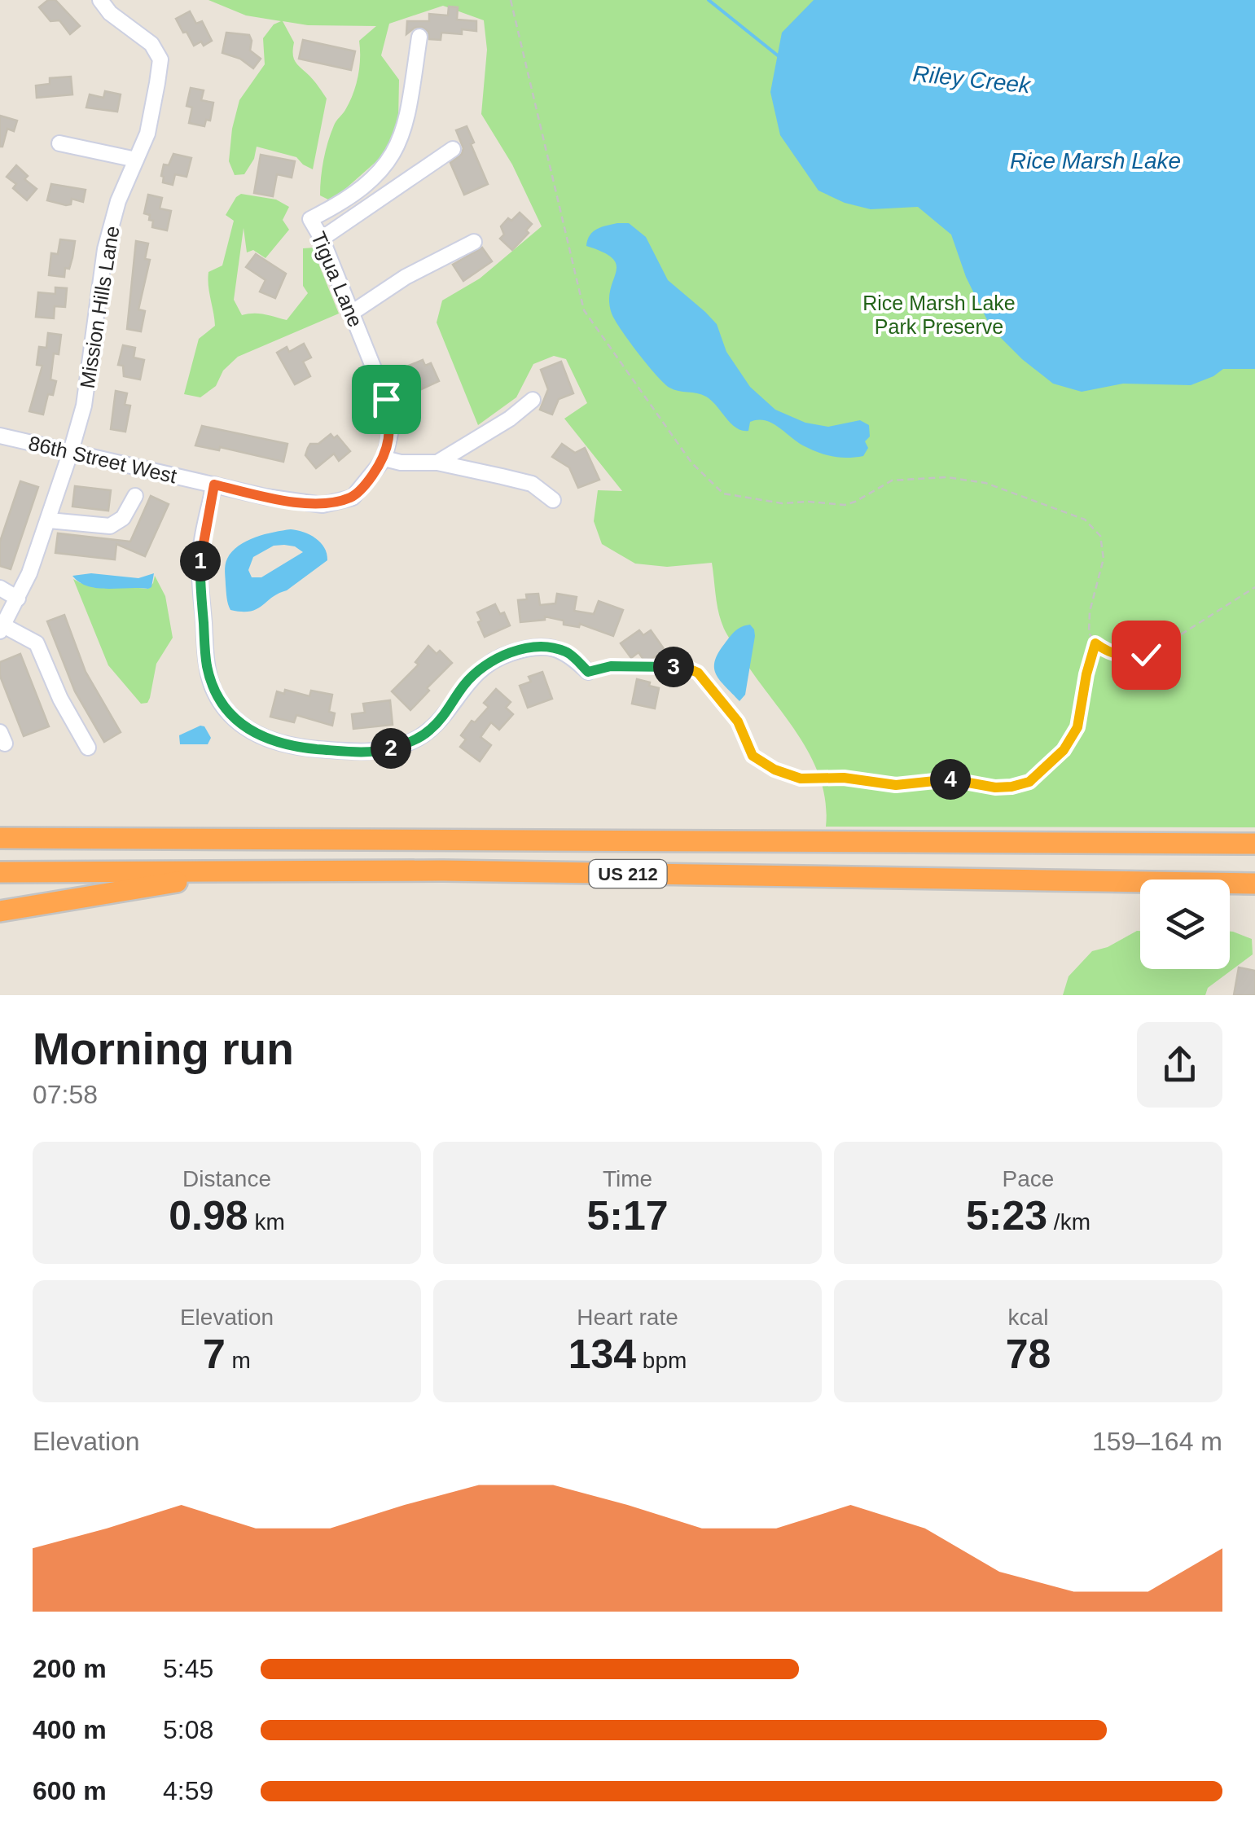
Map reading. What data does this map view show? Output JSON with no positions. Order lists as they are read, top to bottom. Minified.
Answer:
{"streets":{"highway":["US 212"],"street":["Tigua Lane","Mission Hills Lane","86th Street West"]},"crossings":[["Tigua Lane","86th Street West"],["Mission Hills Lane","86th Street West"]],"water":["Riley Creek","Rice Marsh Lake"],"parks":["Rice Marsh Lake Park Preserve"],"page":{"pins":["1","3","2","4"],"heading":["Morning run","07:58"],"stats":[["Distance","0.98 km"],["Time","5:17"],["Pace","5:23 /km"],["Elevation","7 m"],["Heart rate","134 bpm"],["kcal","78"]],"chart":["Elevation","159–164 m"],"list":[{"name":"200 m","note":"5:45"},{"name":"400 m","note":"5:08"},{"name":"600 m","note":"4:59"}]}}
